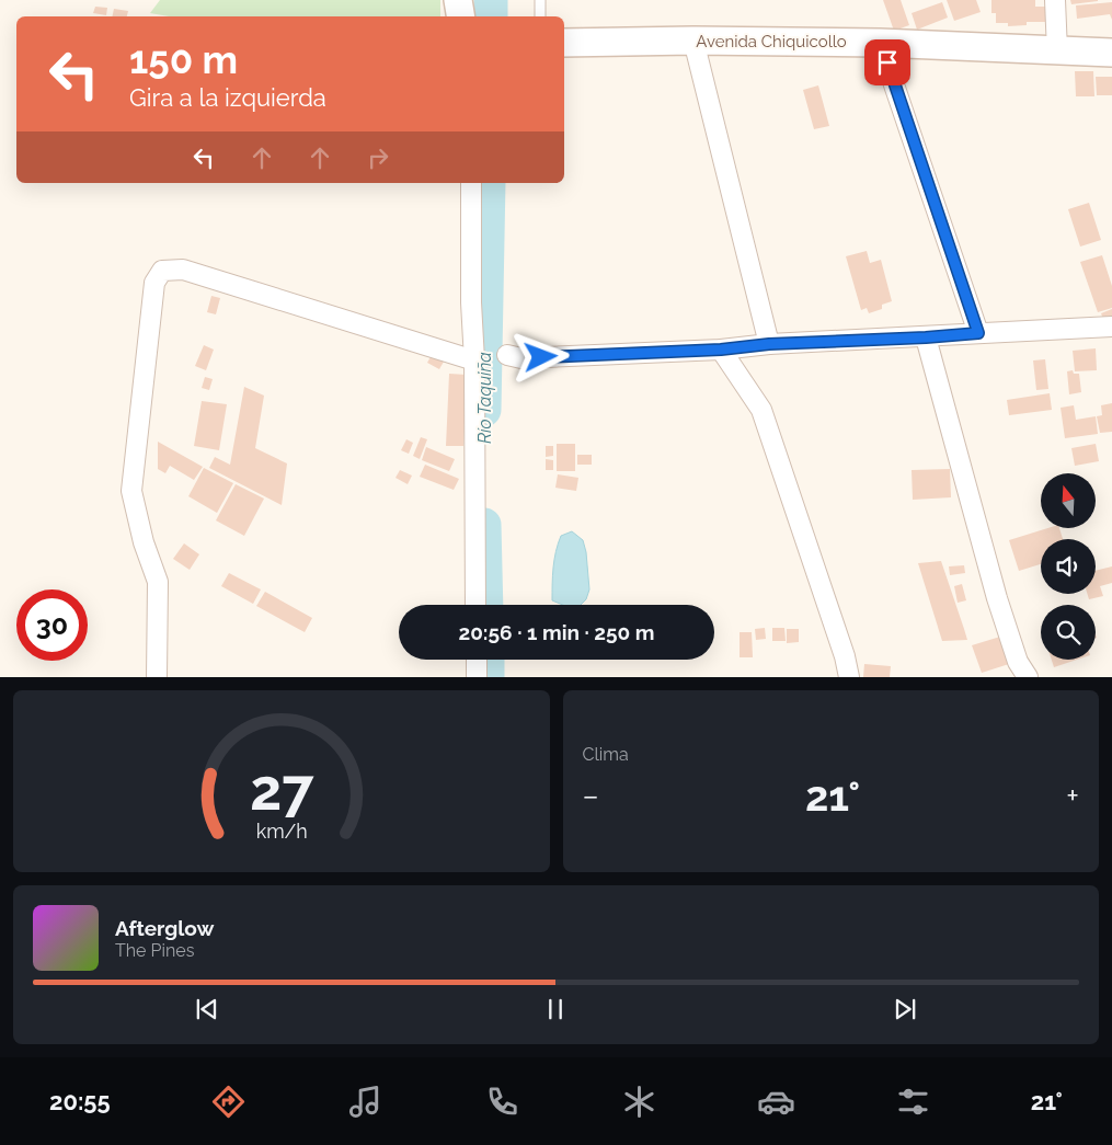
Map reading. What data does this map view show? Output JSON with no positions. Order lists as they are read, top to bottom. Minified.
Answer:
{"streets":{"main road":["Avenida Chiquicollo"]},"water":["Río Taquiña"],"north":"top","page":{"turn":["150 m","Gira a la izquierda"],"limit":"30","trip":"20:56 · 1 min · 250 m","tile":"Clima","heat":["−","21°","+"],"song":["Afterglow","The Pines"],"tabs":["20:55","21°"],"gauge":["27","km/h"]}}
